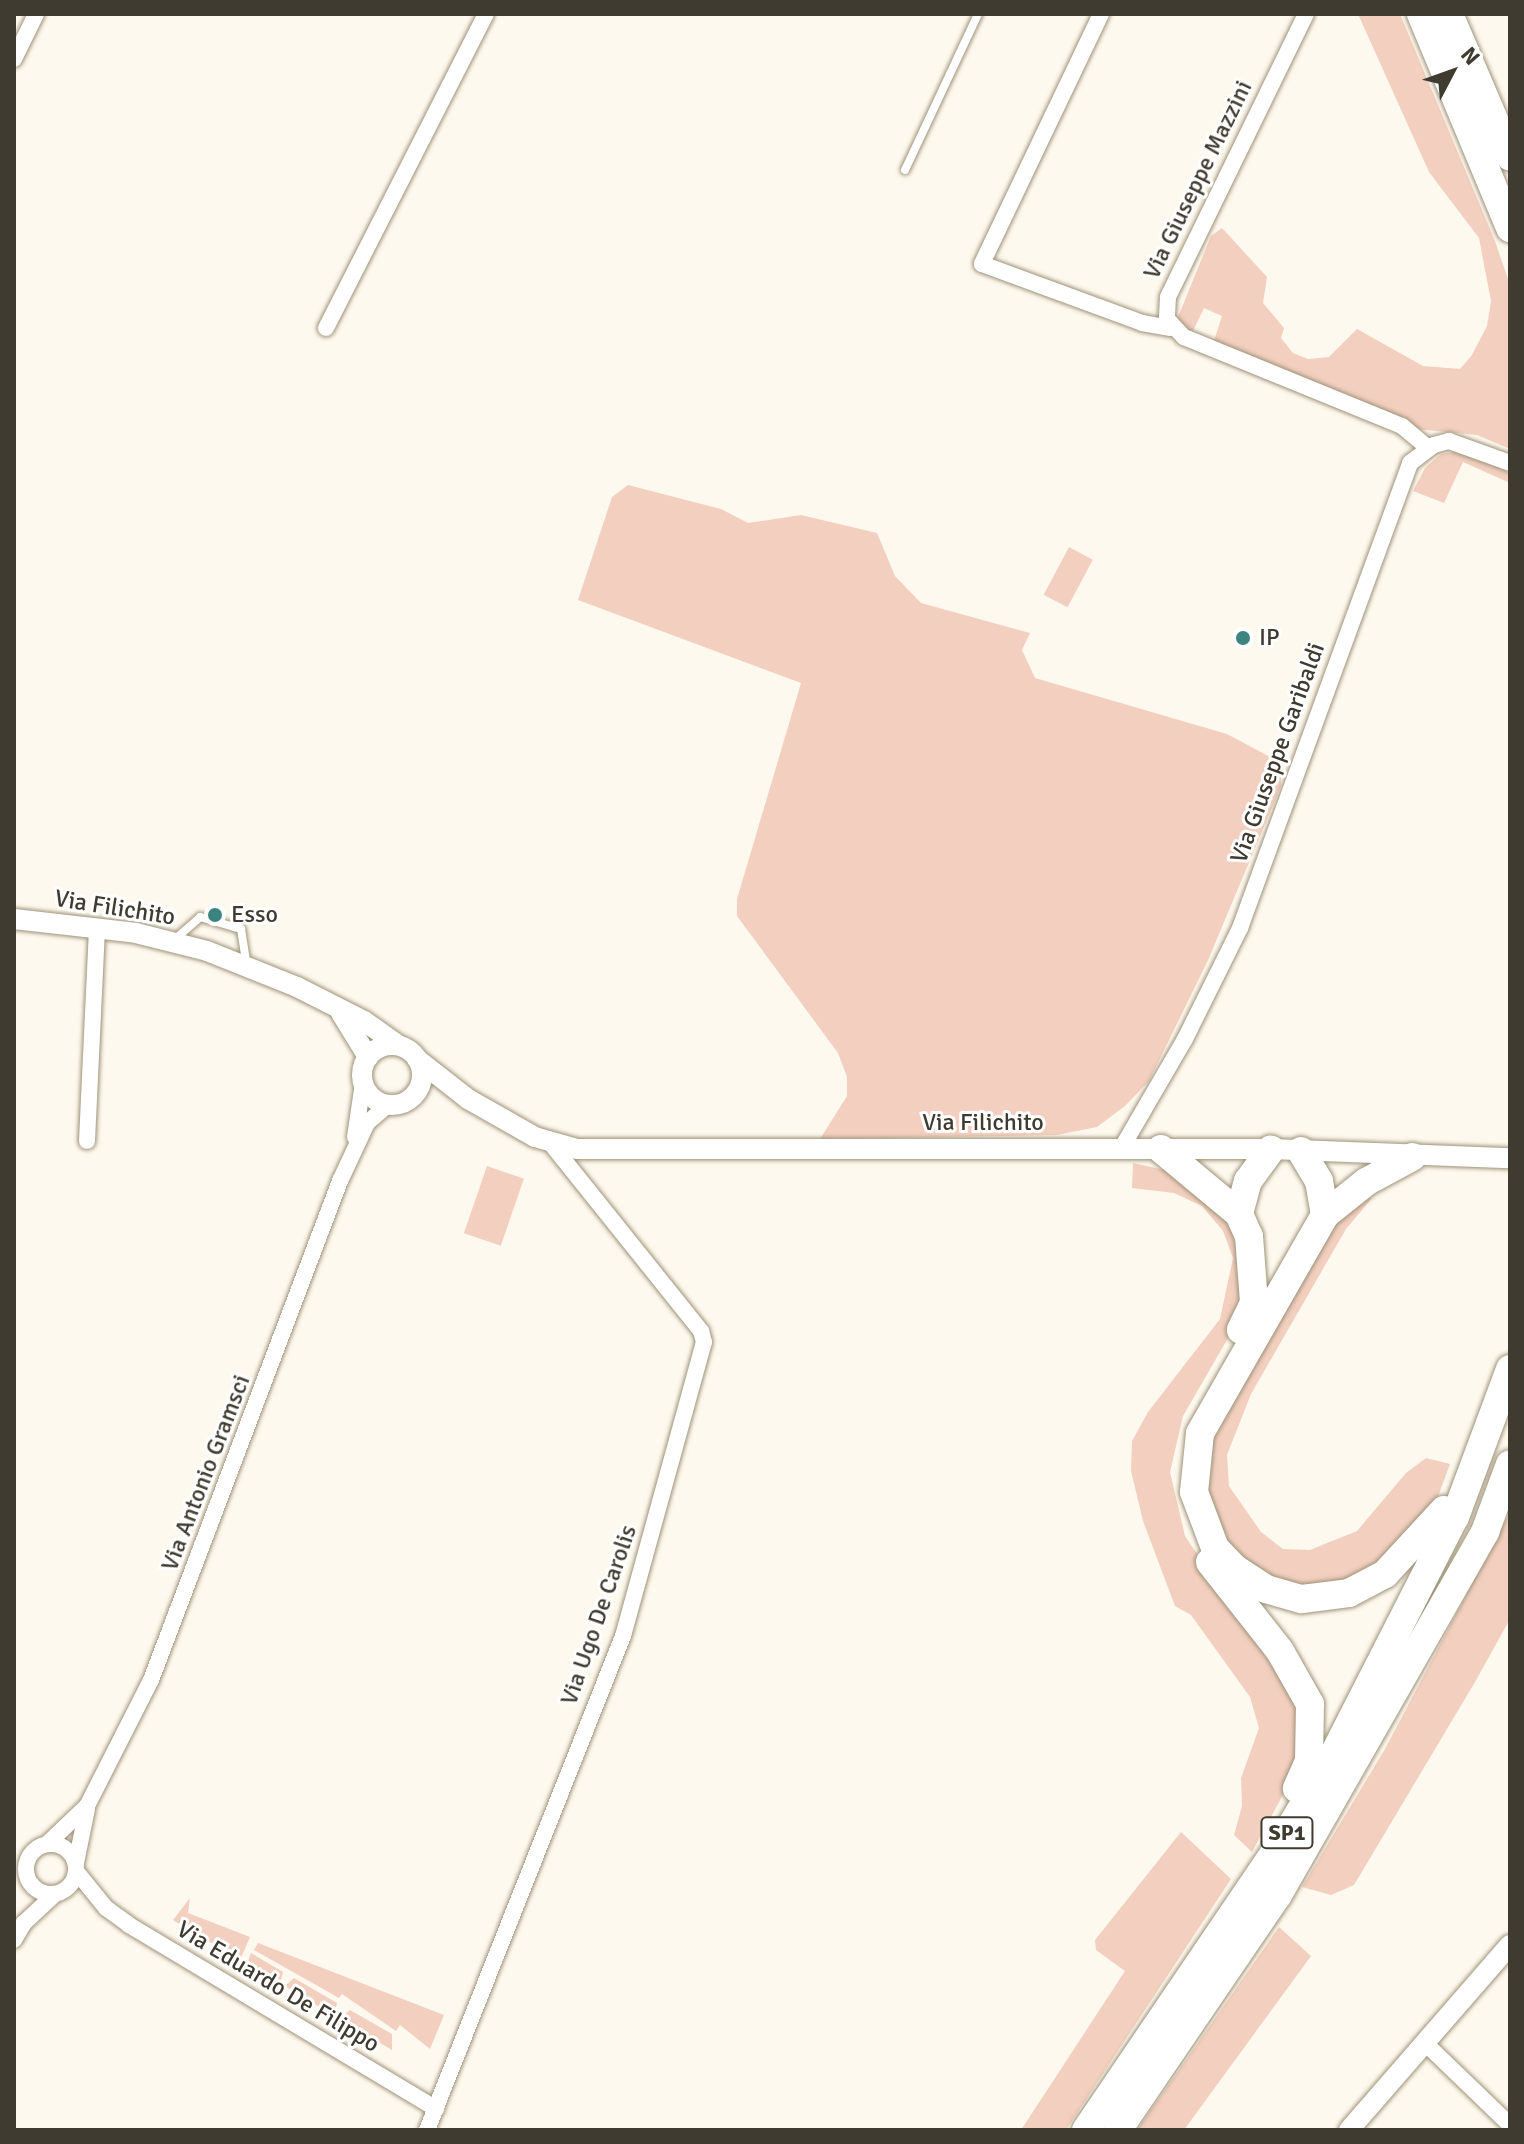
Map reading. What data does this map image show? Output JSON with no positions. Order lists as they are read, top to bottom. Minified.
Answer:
{"streets":{"highway":["SP1"],"street":["Via Giuseppe Mazzini","Via Giuseppe Garibaldi","Via Filichito","Via Antonio Gramsci","Via Ugo De Carolis","Via Eduardo De Filippo"]},"crossings":[["Via Giuseppe Garibaldi","Via Filichito"],["Via Filichito","Via Antonio Gramsci"],["Via Filichito","Via Ugo De Carolis"],["Via Antonio Gramsci","Via Eduardo De Filippo"],["Via Ugo De Carolis","Via Eduardo De Filippo"]],"places":["IP","Esso"],"north":"top right"}
